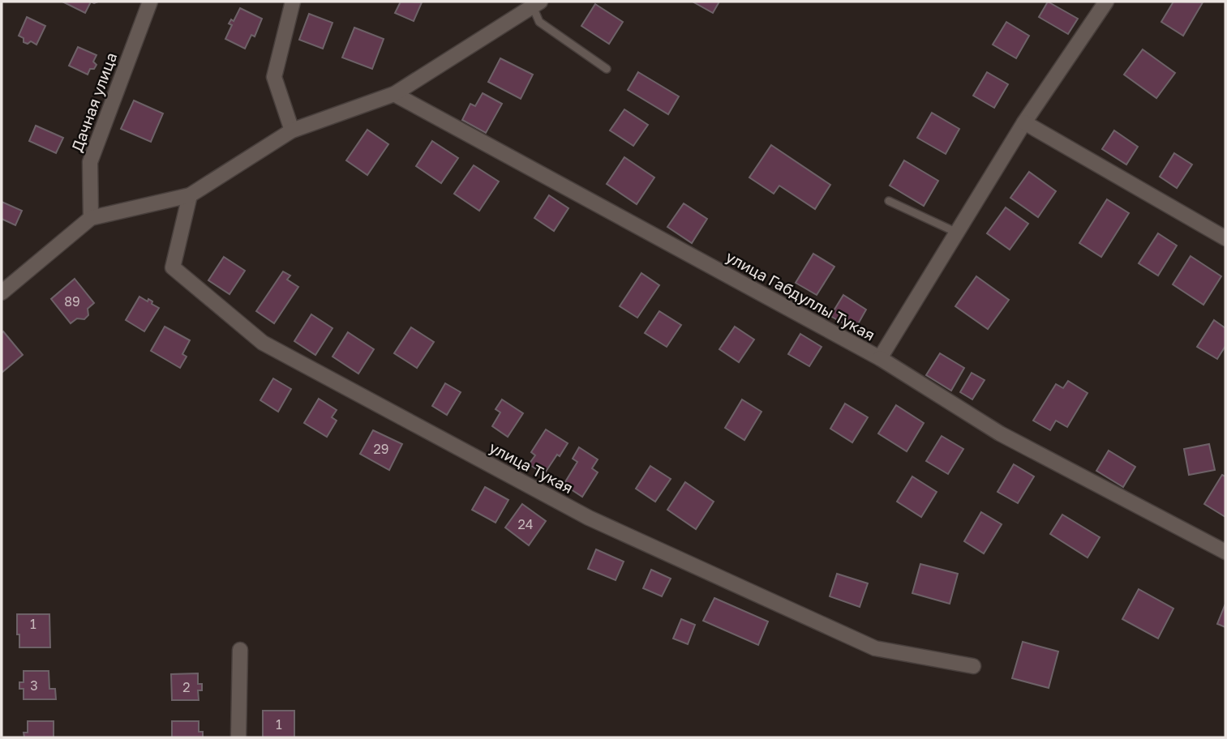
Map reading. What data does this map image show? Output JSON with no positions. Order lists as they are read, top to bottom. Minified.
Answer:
{"streets":{"street":["Дачная улица","улица Габдуллы Тукая","улица Тукая"]},"house_numbers":["89","29","24","1","3","2","1"]}
